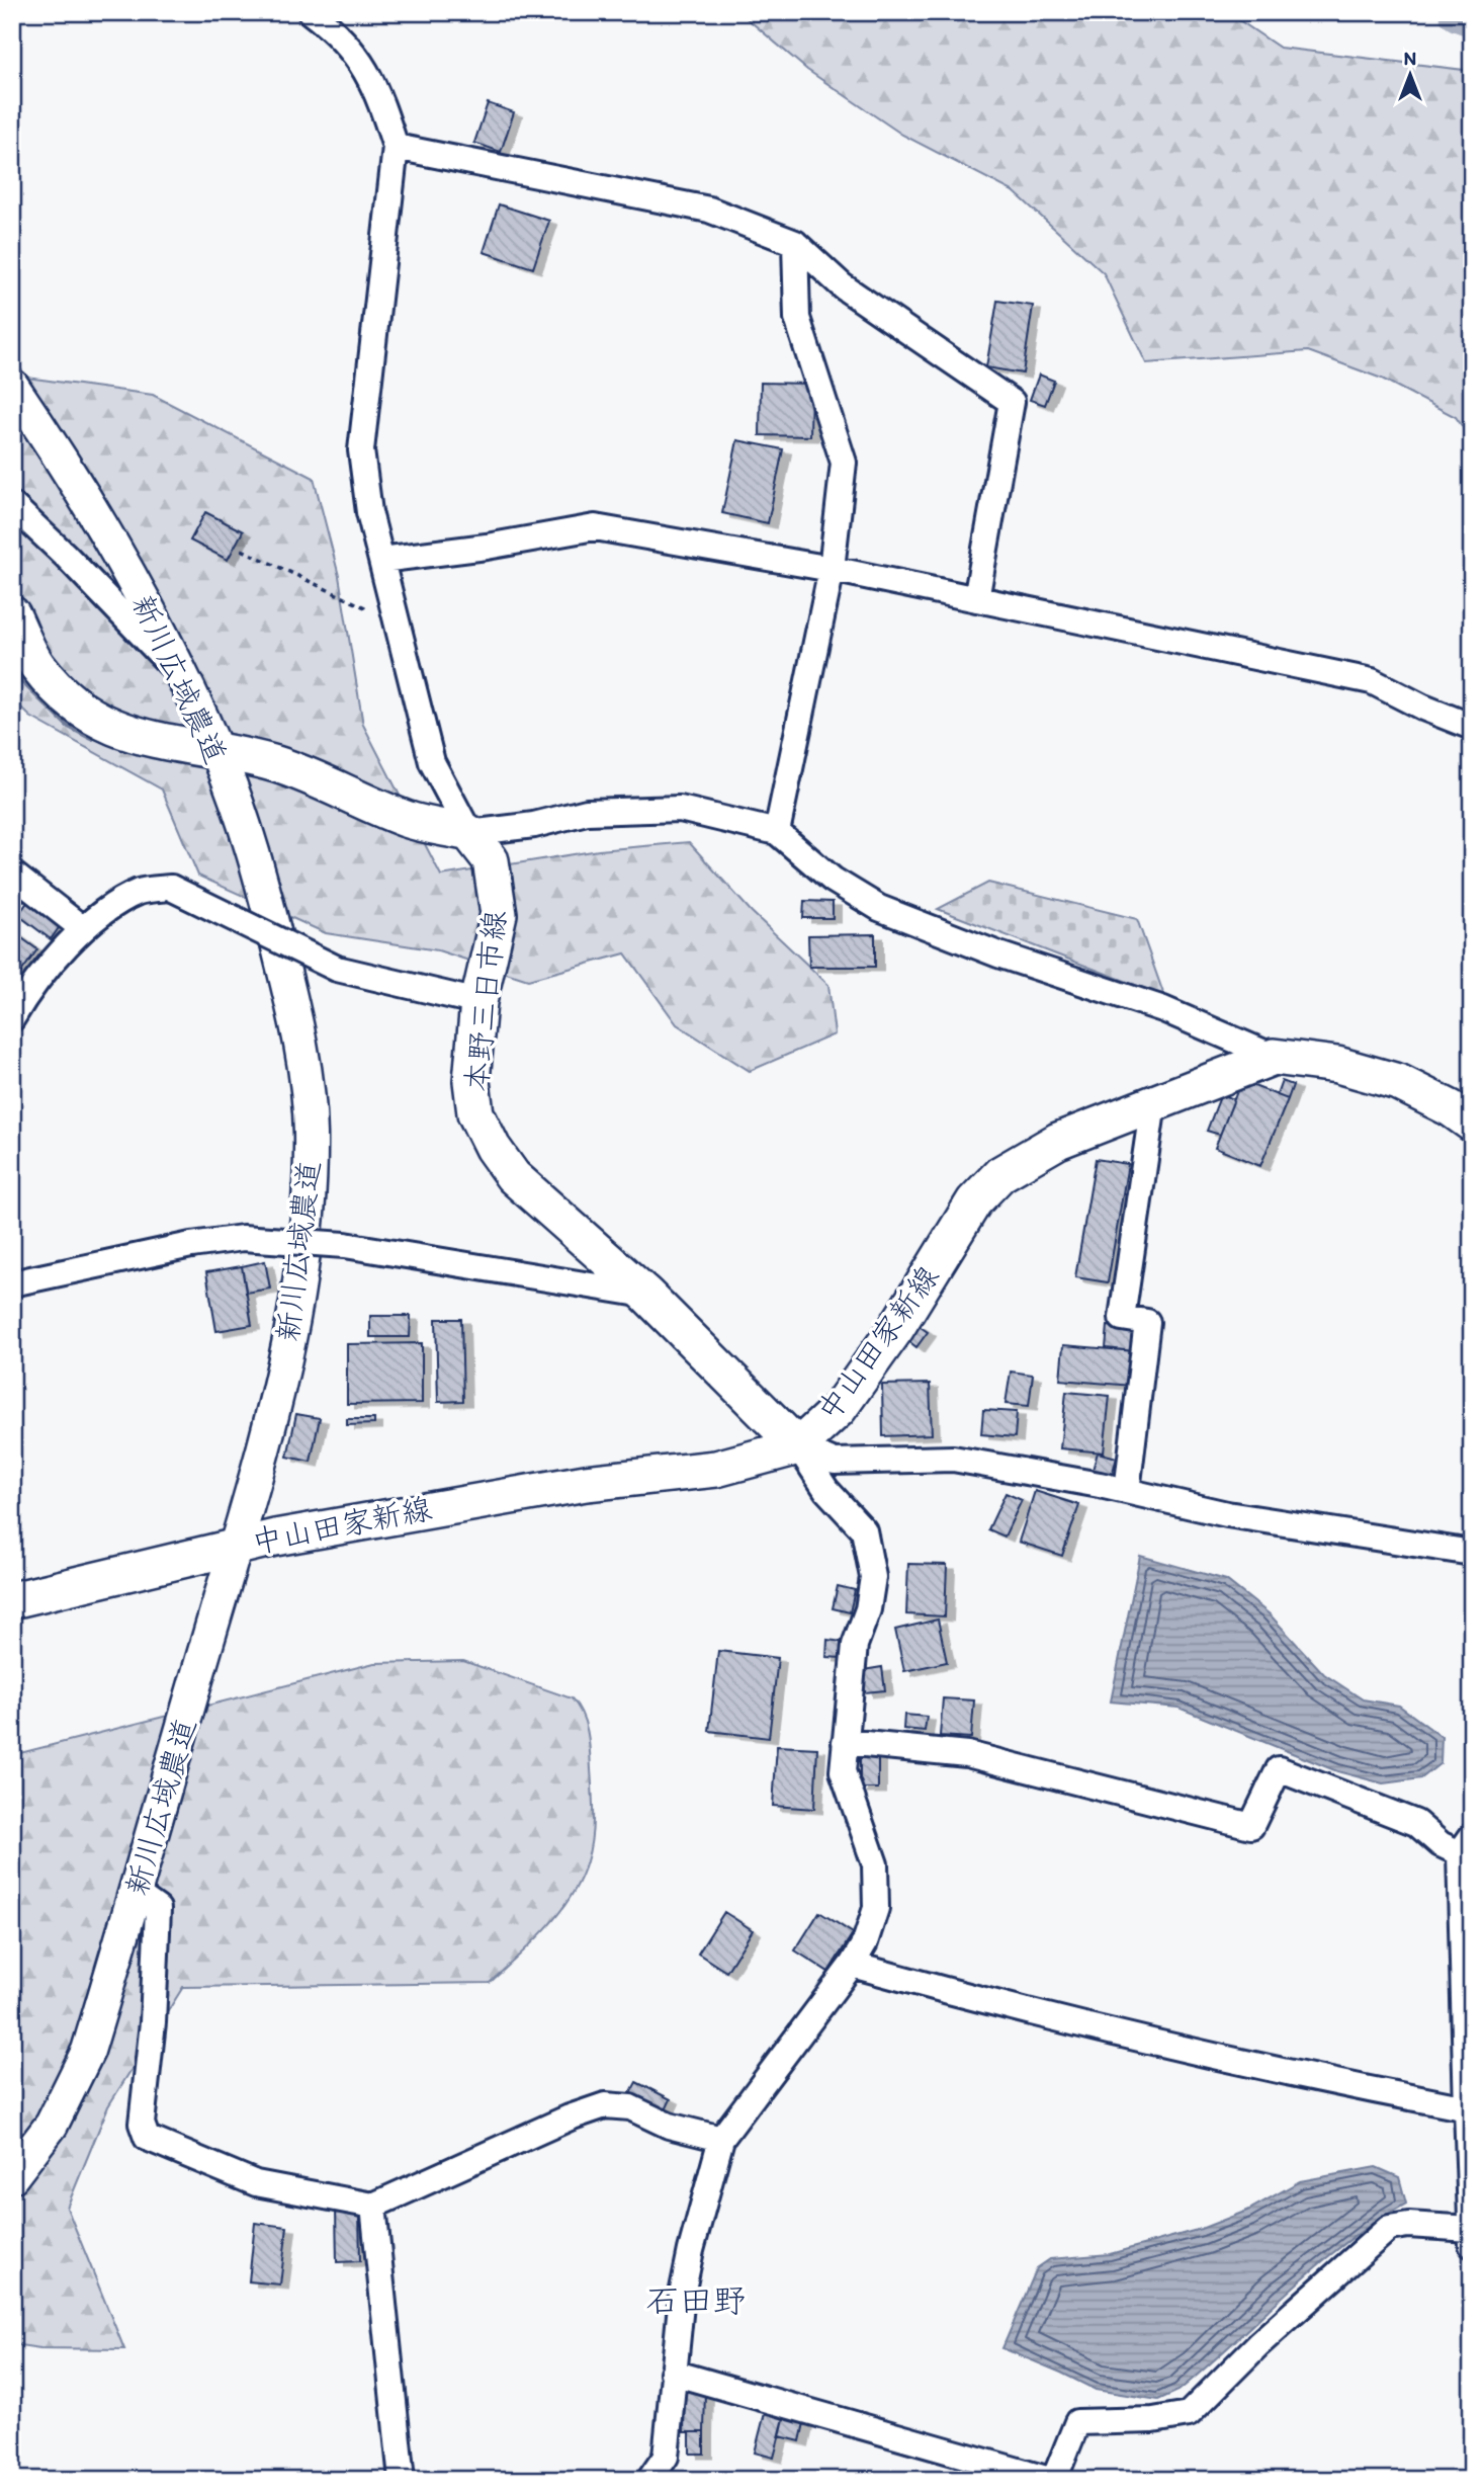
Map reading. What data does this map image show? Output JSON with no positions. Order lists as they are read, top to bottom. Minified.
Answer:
{"streets":{"main road":["本野三日市線","中山田家新線"],"street":["新川広域農道"]},"crossings":[["新川広域農道","中山田家新線"],["本野三日市線","中山田家新線"]],"districts":["石田野"],"north":"top"}
